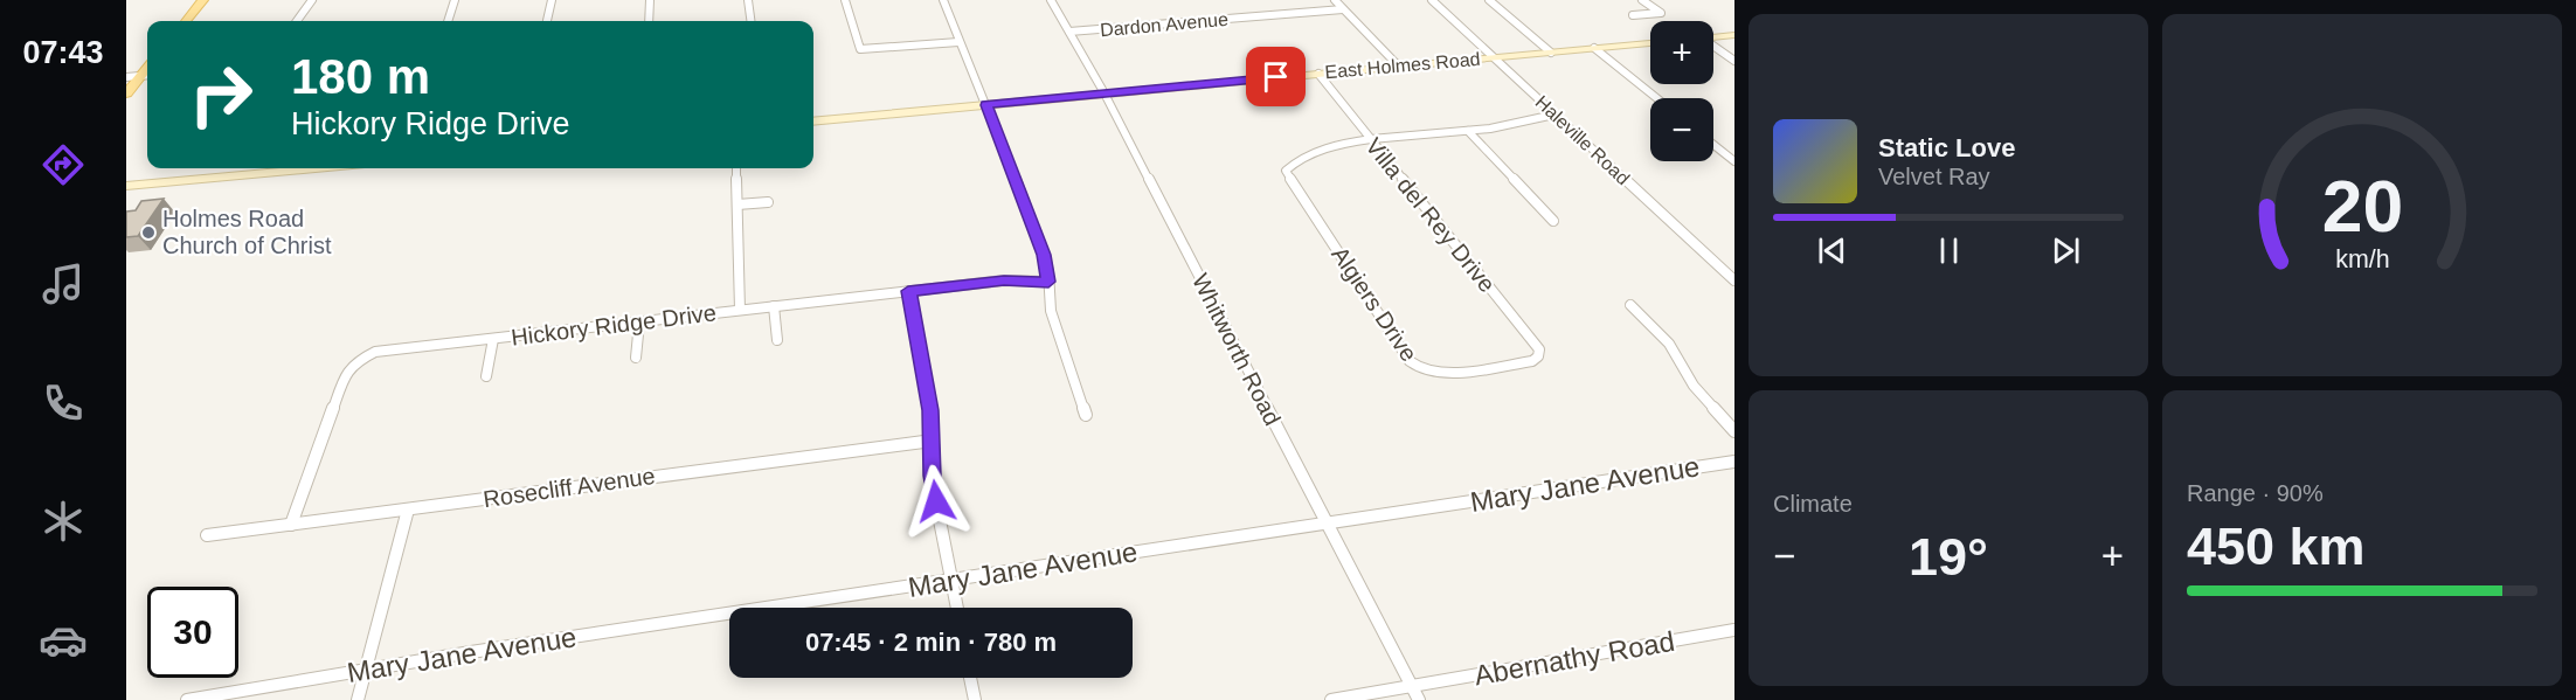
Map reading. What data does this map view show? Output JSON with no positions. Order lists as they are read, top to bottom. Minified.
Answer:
{"streets":{"main road":["East Holmes Road"],"street":["Dardon Avenue","Haleville Road","Villa del Rey Drive","Algiers Drive","Hickory Ridge Drive","Whitworth Road","Mary Jane Avenue","Rosecliff Avenue","Abernathy Road"]},"crossings":[["Dardon Avenue","Whitworth Road"],["East Holmes Road","Haleville Road"],["East Holmes Road","Villa del Rey Drive"],["East Holmes Road","Whitworth Road"],["Villa del Rey Drive","Algiers Drive"],["Hickory Ridge Drive","Rosecliff Avenue"],["Whitworth Road","Mary Jane Avenue"],["Whitworth Road","Abernathy Road"]],"places":["Holmes Road Church of Christ"],"page":{"tabs":"07:43","map_buttons":["+","−"],"turn":["180 m","Hickory Ridge Drive"],"song":["Static Love","Velvet Ray"],"tile":["Climate",["Range · 90%","450 km"]],"heat":["−","19°","+"],"limit":"30","trip":"07:45 · 2 min · 780 m","gauge":["20","km/h"]}}
